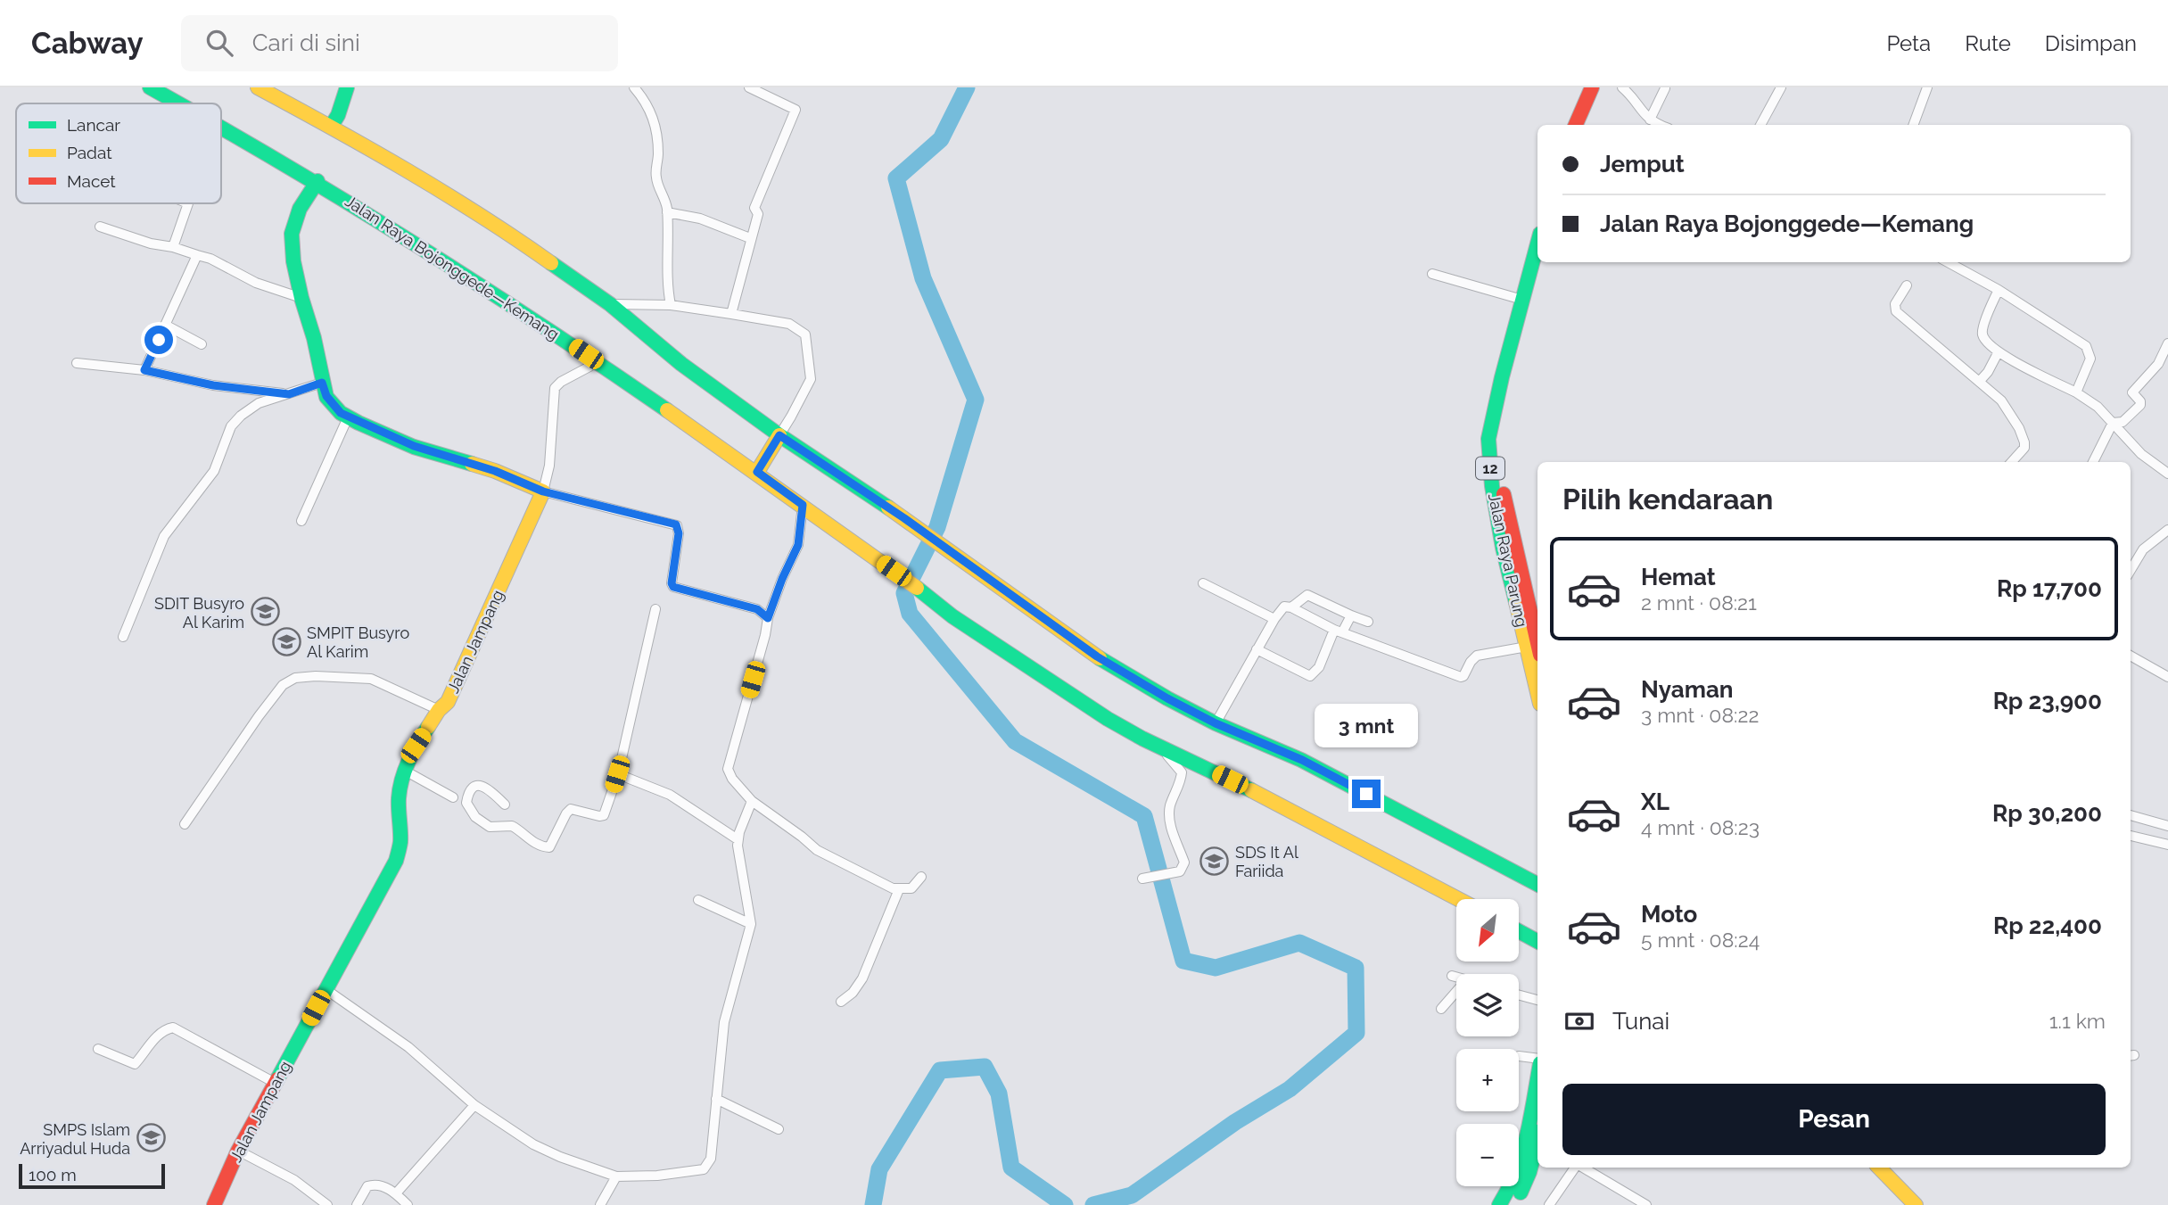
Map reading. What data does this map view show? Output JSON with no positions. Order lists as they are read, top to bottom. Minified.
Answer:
{"streets":{"main road":["Jalan Raya Bojonggede—Kemang","12","Jalan Raya Parung","Jalan Jampang"]},"places":{"school or university":["SDIT Busyro Al Karim","SMPIT Busyro Al Karim","SDS It Al Fariida","SMPS Islam Arriyadul Huda"]},"legend":["Lancar","Padat","Macet"],"scale_bar":"100 m","north":"bottom left","page":{"header":"Cabway","search":"Cari di sini","nav":["Peta","Rute","Disimpan"],"banner":["Jemput","Jalan Raya Bojonggede—Kemang"],"heading":"Pilih kendaraan","list":[{"name":"Hemat","note":"2 mnt · 08:21","value":"Rp 17,700"},{"name":"Nyaman","note":"3 mnt · 08:22","value":"Rp 23,900"},{"name":"XL","note":"4 mnt · 08:23","value":"Rp 30,200"},{"name":"Moto","note":"5 mnt · 08:24","value":"Rp 22,400"}],"bubble":"3 mnt","map_buttons":["+","−"],"pay":["Tunai","1.1 km"],"buttons":"Pesan","scale":"100 m"}}
